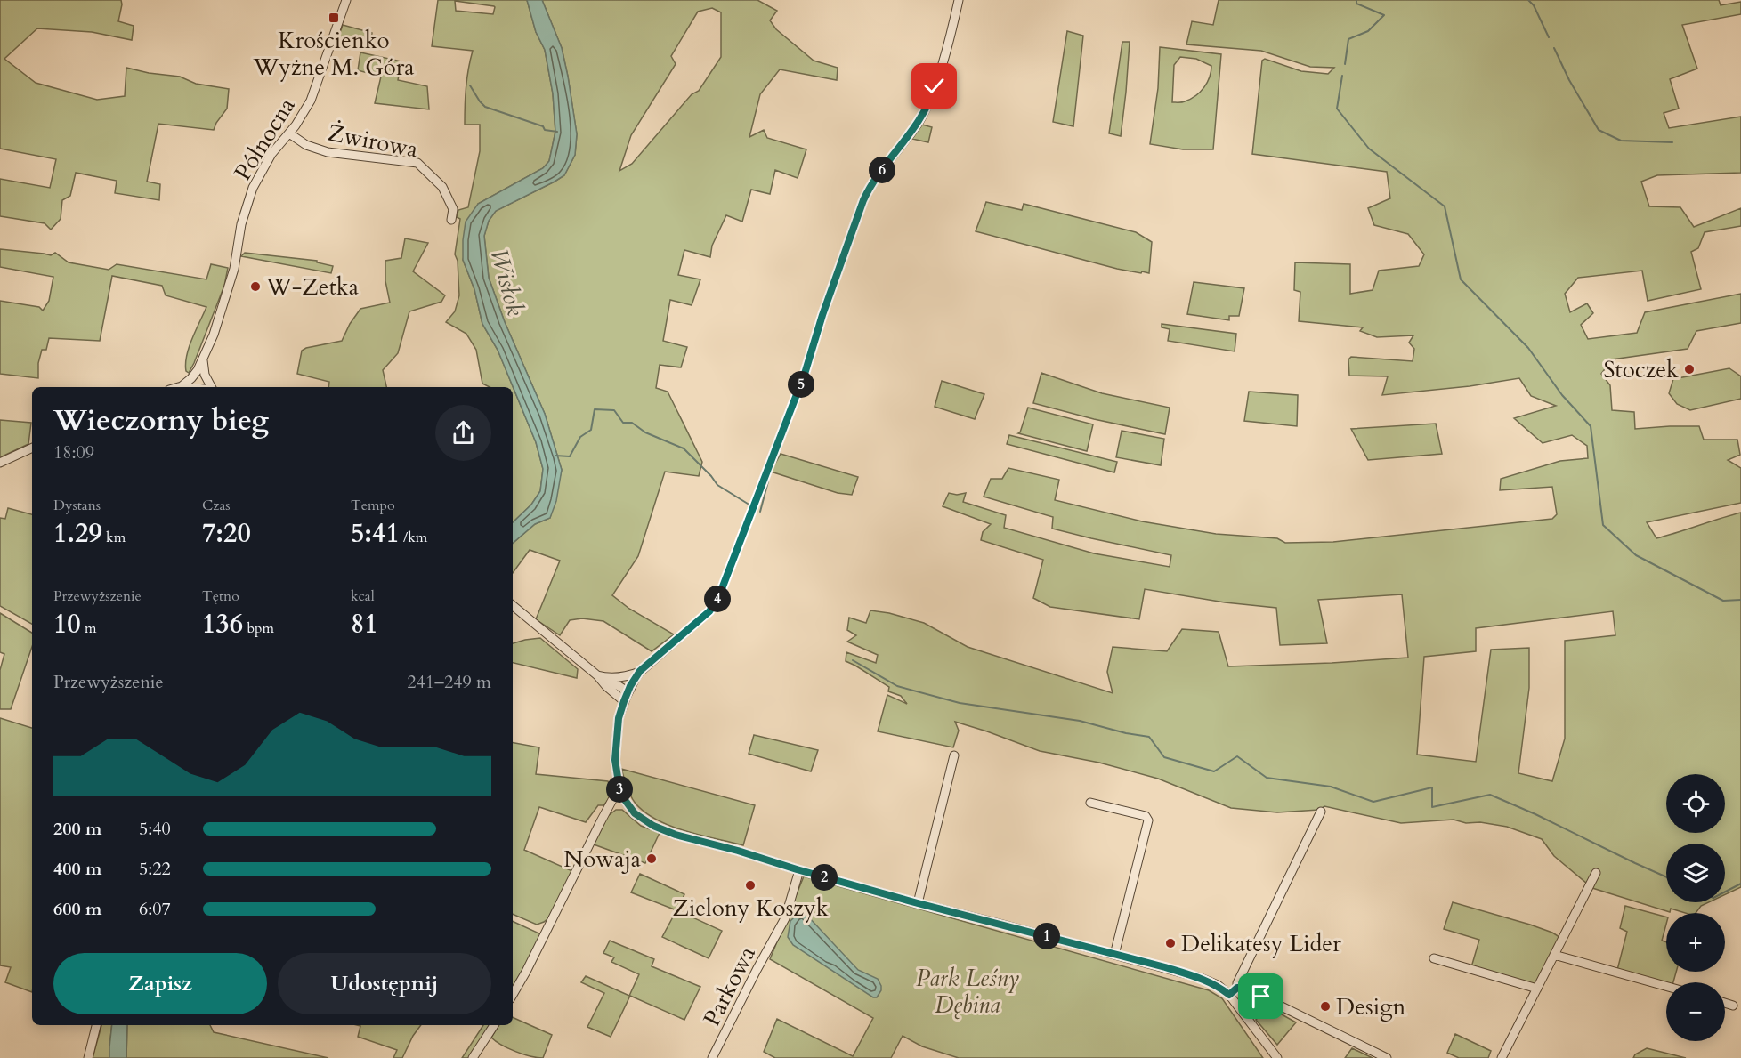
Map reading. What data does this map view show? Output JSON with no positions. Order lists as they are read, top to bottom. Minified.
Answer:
{"streets":{"street":["Północna","Żwirowa","Parkowa"]},"crossings":[["Północna","Żwirowa"]],"water":["Wisłok"],"parks":["Park Leśny Dębina"],"places":{"transit":["Krościenko Wyżne M. Góra"],"other":["W-Zetka","Stoczek","Nowaja","Zielony Koszyk","Delikatesy Lider","Design"]},"page":{"pins":["6","5","4","3","2","1"],"heading":["Wieczorny bieg","18:09"],"stats":[["Dystans","1.29 km"],["Czas","7:20"],["Tempo","5:41 /km"],["Przewyższenie","10 m"],["Tętno","136 bpm"],["kcal","81"]],"chart":["Przewyższenie","241–249 m"],"map_buttons":["+","−"],"list":[{"name":"200 m","note":"5:40"},{"name":"400 m","note":"5:22"},{"name":"600 m","note":"6:07"}],"buttons":["Zapisz","Udostępnij"]}}
